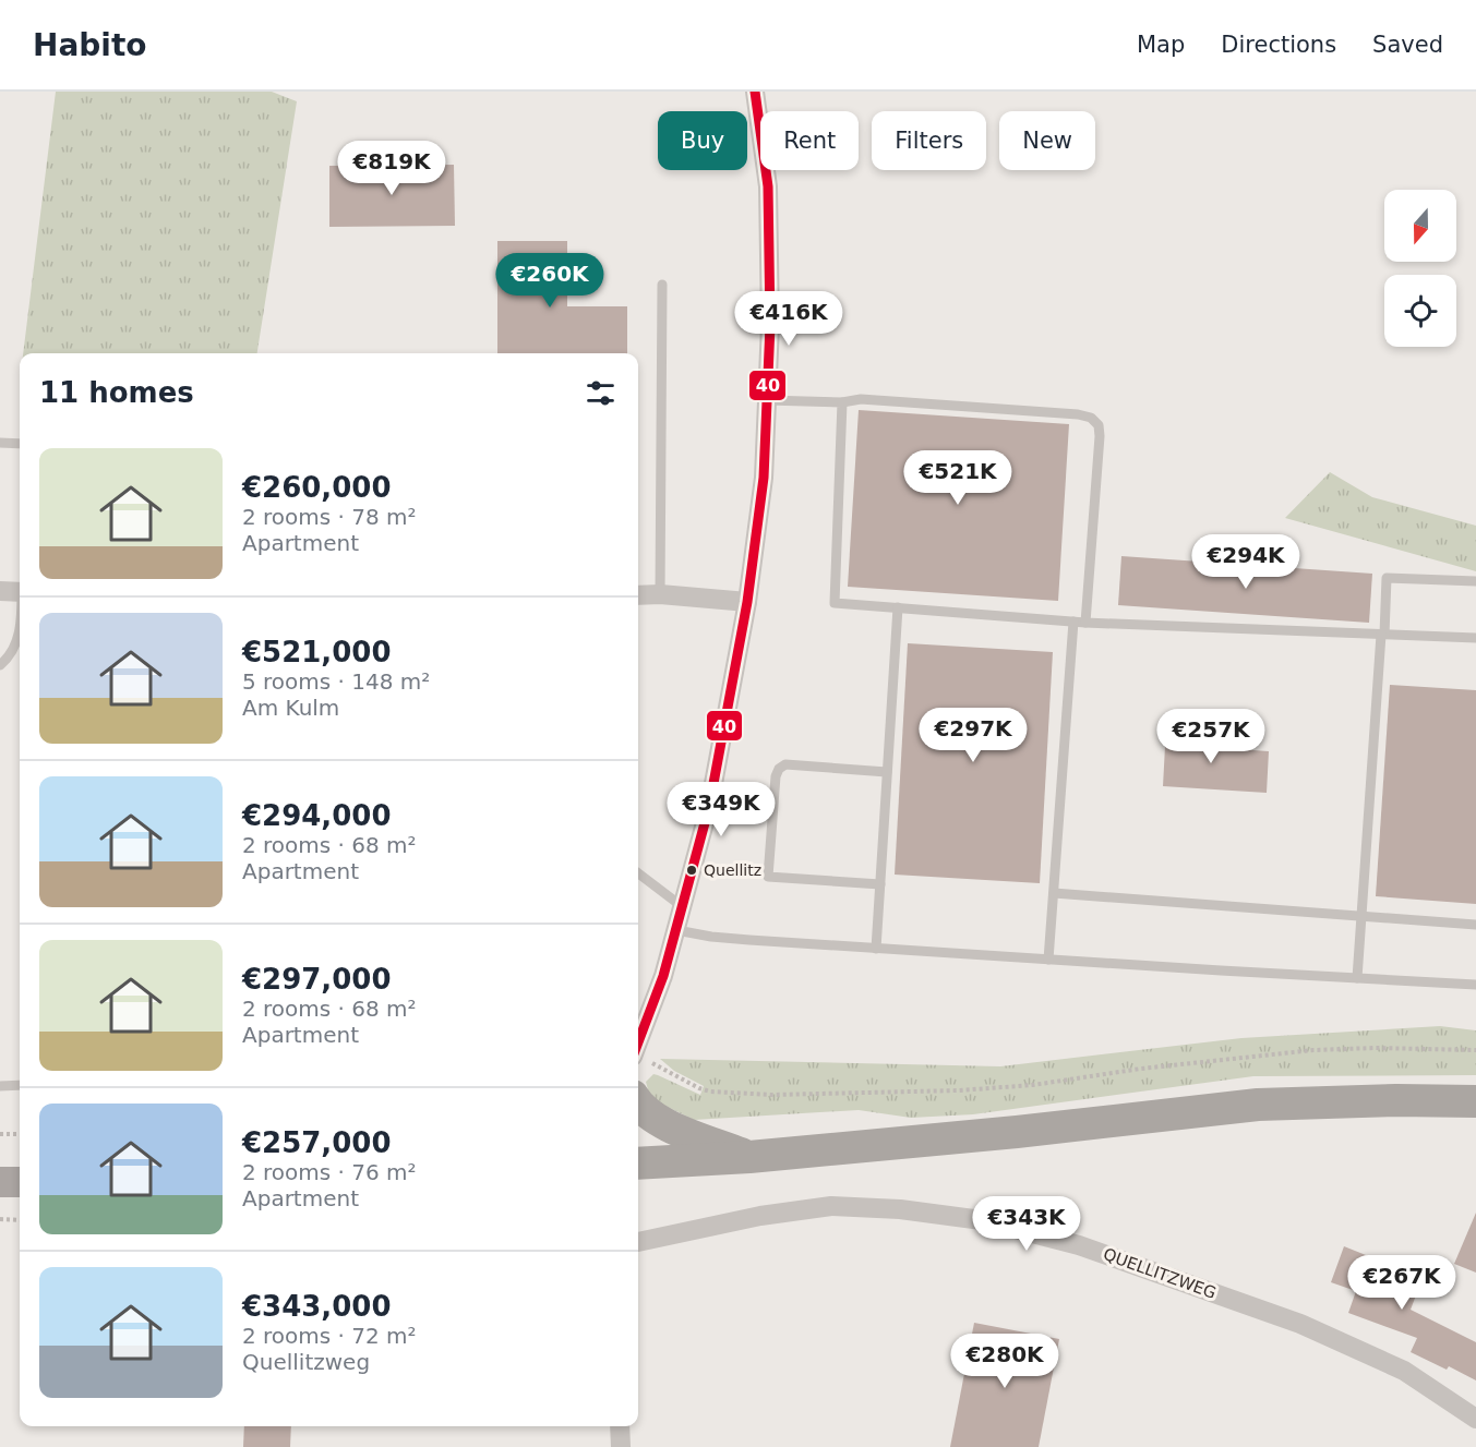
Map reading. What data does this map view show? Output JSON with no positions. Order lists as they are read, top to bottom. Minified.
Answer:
{"streets":{"street":["QUELLITZWEG"]},"places":["Quellitz"],"lines":["transit line 40"],"north":"bottom","page":{"header":"Habito","nav":["Map","Directions","Saved"],"chip":["Buy","Rent","Filters","New"],"price":["€819K","€260K","€416K","€521K","€294K","€297K","€257K","€349K","€343K","€267K","€280K"],"heading":"11 homes","list":[{"name":"€260,000","note":"2 rooms · 78 m² · Apartment"},{"name":"€521,000","note":"5 rooms · 148 m² · Am Kulm"},{"name":"€294,000","note":"2 rooms · 68 m² · Apartment"},{"name":"€297,000","note":"2 rooms · 68 m² · Apartment"},{"name":"€257,000","note":"2 rooms · 76 m² · Apartment"},{"name":"€343,000","note":"2 rooms · 72 m² · Quellitzweg"}]}}
